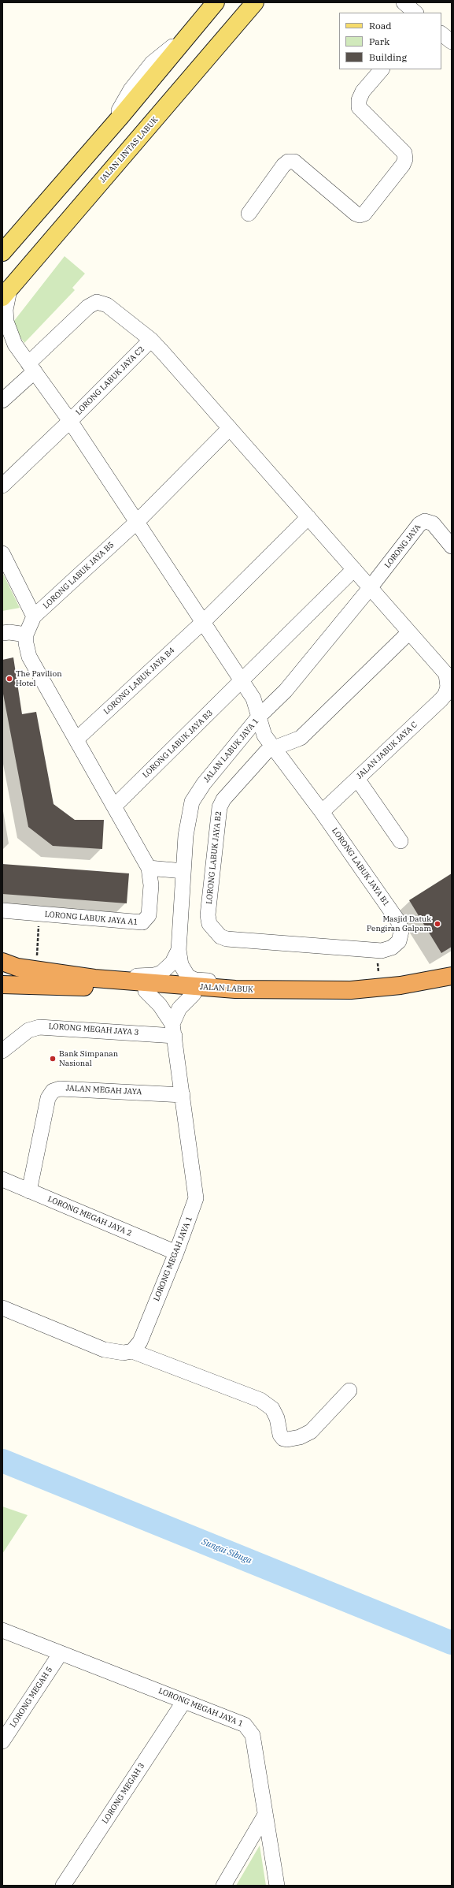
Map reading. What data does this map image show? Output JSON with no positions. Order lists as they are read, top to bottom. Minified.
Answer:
{"streets":{"highway":["JALAN LABUK"],"main road":["JALAN LINTAS LABUK"],"street":["LORONG LABUK JAYA C2","LORONG JAYA","LORONG LABUK JAYA B5","LORONG LABUK JAYA B4","LORONG LABUK JAYA B3","JALAN LABUK JAYA 1","JALAN JABUK JAYA C","LORONG LABUK JAYA B2","LORONG LABUK JAYA B1","LORONG LABUK JAYA A1","LORONG MEGAH JAYA 3","JALAN MEGAH JAYA","LORONG MEGAH JAYA 2","LORONG MEGAH JAYA 1","LORONG MEGAH 5","LORONG MEGAH 3"]},"crossings":[["JALAN LINTAS LABUK","LORONG LABUK JAYA B1"],["LORONG LABUK JAYA C2","LORONG LABUK JAYA B1"],["LORONG JAYA","JALAN LABUK JAYA 1"],["LORONG LABUK JAYA B5","LORONG LABUK JAYA B1"],["LORONG LABUK JAYA B4","LORONG LABUK JAYA B1"],["LORONG LABUK JAYA B3","LORONG LABUK JAYA B1"],["JALAN LABUK JAYA 1","LORONG LABUK JAYA B1"],["JALAN JABUK JAYA C","LORONG LABUK JAYA B2"],["JALAN JABUK JAYA C","LORONG LABUK JAYA B1"],["LORONG LABUK JAYA B2","LORONG LABUK JAYA B1"],["JALAN LABUK","LORONG MEGAH JAYA 1"],["LORONG MEGAH JAYA 3","LORONG MEGAH JAYA 1"],["JALAN MEGAH JAYA","LORONG MEGAH JAYA 2"],["JALAN MEGAH JAYA","LORONG MEGAH JAYA 1"],["LORONG MEGAH JAYA 2","LORONG MEGAH JAYA 1"],["LORONG MEGAH JAYA 1","LORONG MEGAH 5"],["LORONG MEGAH JAYA 1","LORONG MEGAH 3"]],"water":["Sungai Sibuga"],"places":["The Pavilion Hotel","Masjid Datuk Pengiran Galpam","Bank Simpanan Nasional"],"legend":["Road","Park","Building"]}
